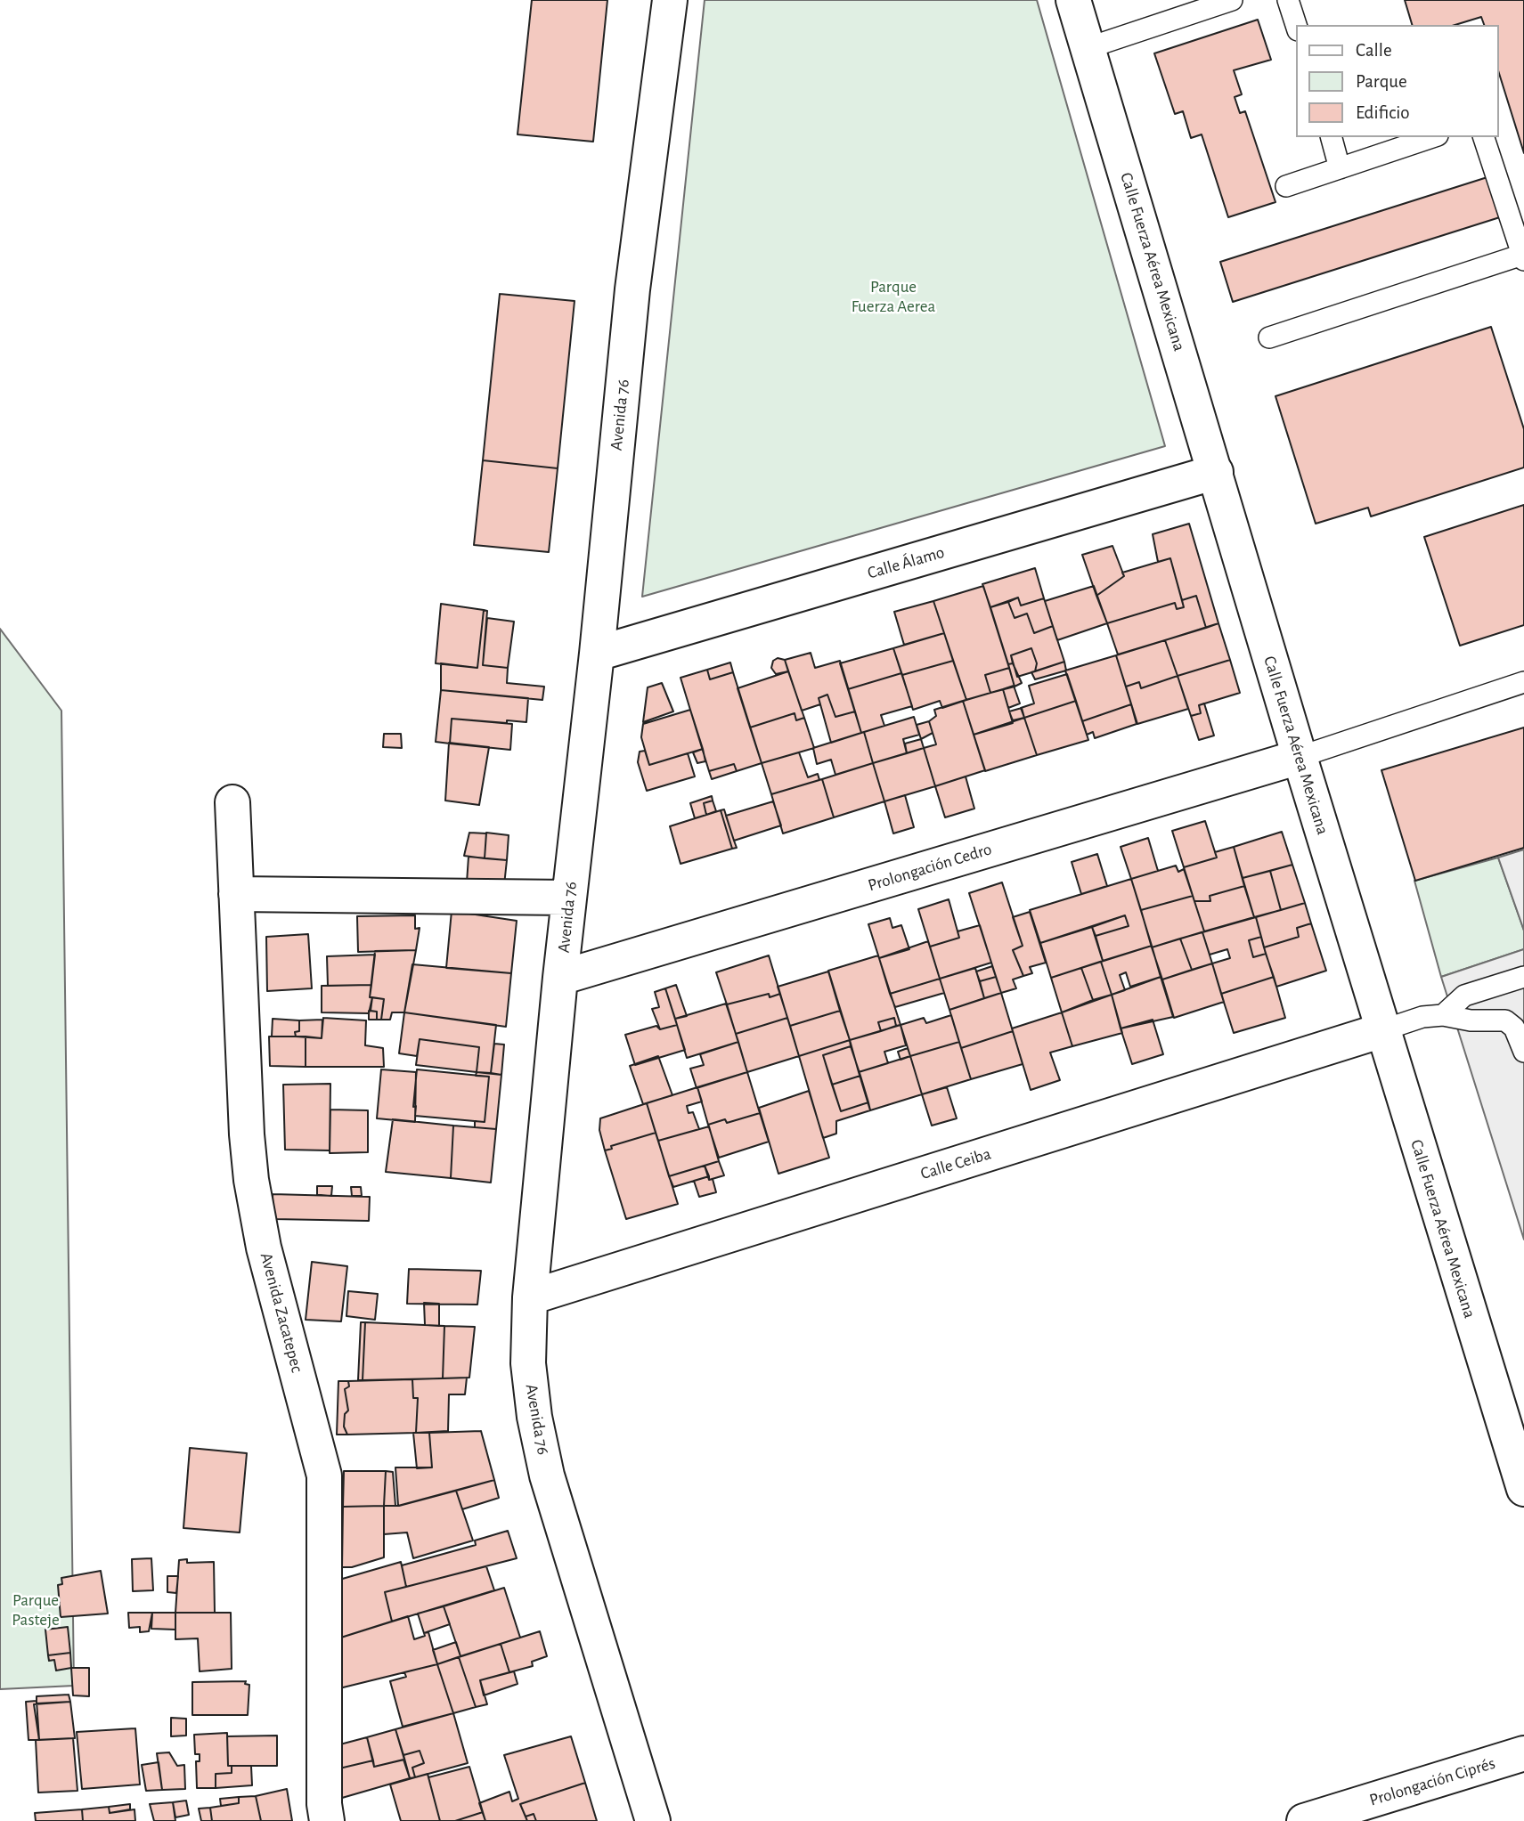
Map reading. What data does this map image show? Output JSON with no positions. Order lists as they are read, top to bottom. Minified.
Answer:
{"streets":{"street":["Calle Fuerza Aérea Mexicana","Avenida 76","Calle Álamo","Prolongación Cedro","Calle Ceiba","Avenida Zacatepec","Prolongación Ciprés"]},"crossings":[["Calle Fuerza Aérea Mexicana","Calle Álamo"],["Calle Fuerza Aérea Mexicana","Prolongación Cedro"],["Calle Fuerza Aérea Mexicana","Calle Ceiba"],["Avenida 76","Calle Álamo"],["Avenida 76","Prolongación Cedro"],["Avenida 76","Calle Ceiba"]],"parks":["Parque Fuerza Aerea","Parque Pasteje"],"legend":["Calle","Parque","Edificio"]}
